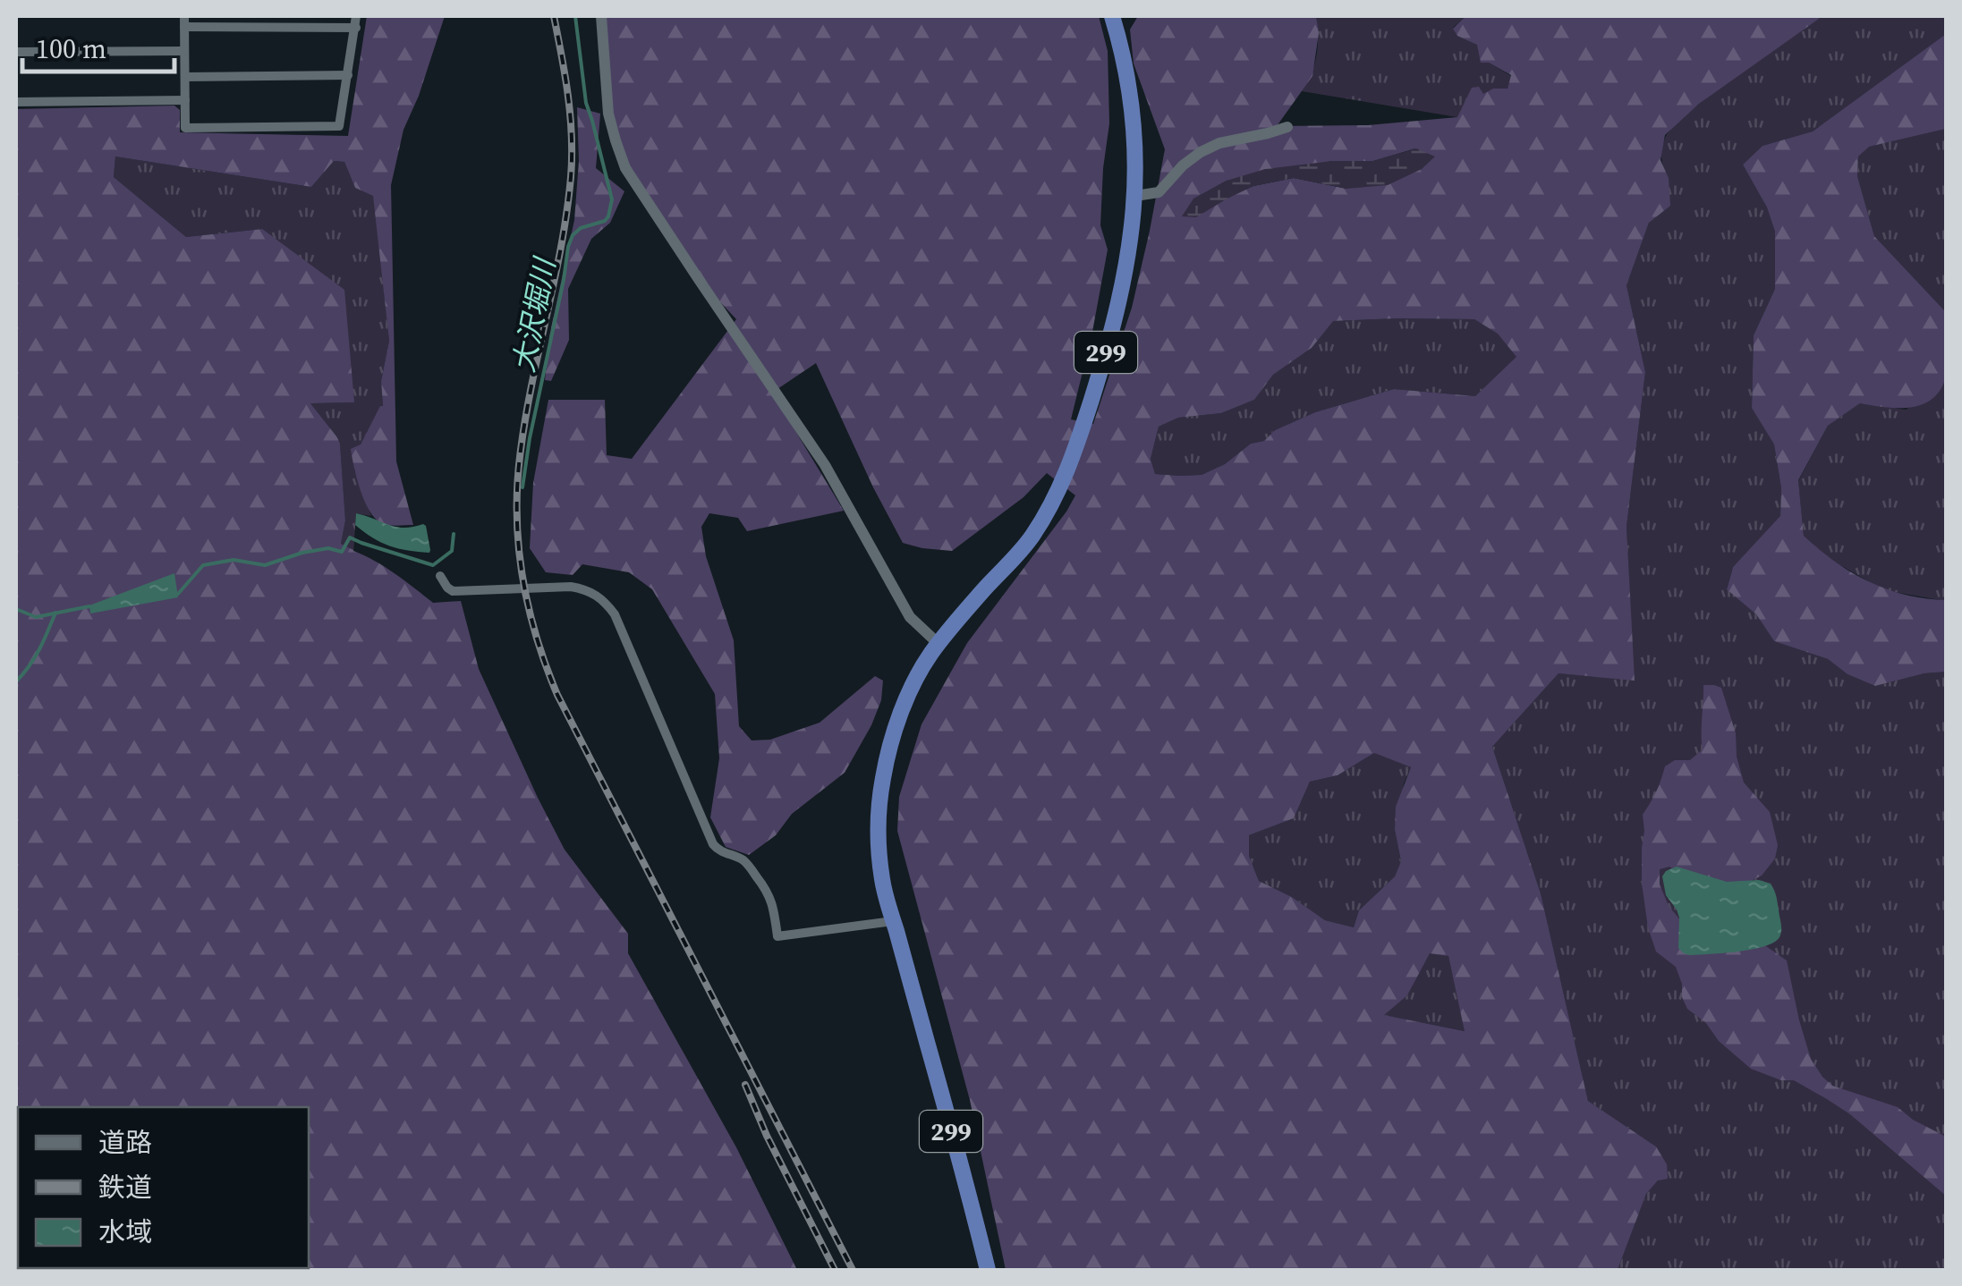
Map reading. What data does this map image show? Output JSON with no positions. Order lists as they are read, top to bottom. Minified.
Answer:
{"streets":{"highway":["299"]},"water":["大沢堀川"],"legend":["道路","鉄道","水域"],"scale_bar":"100 m"}
